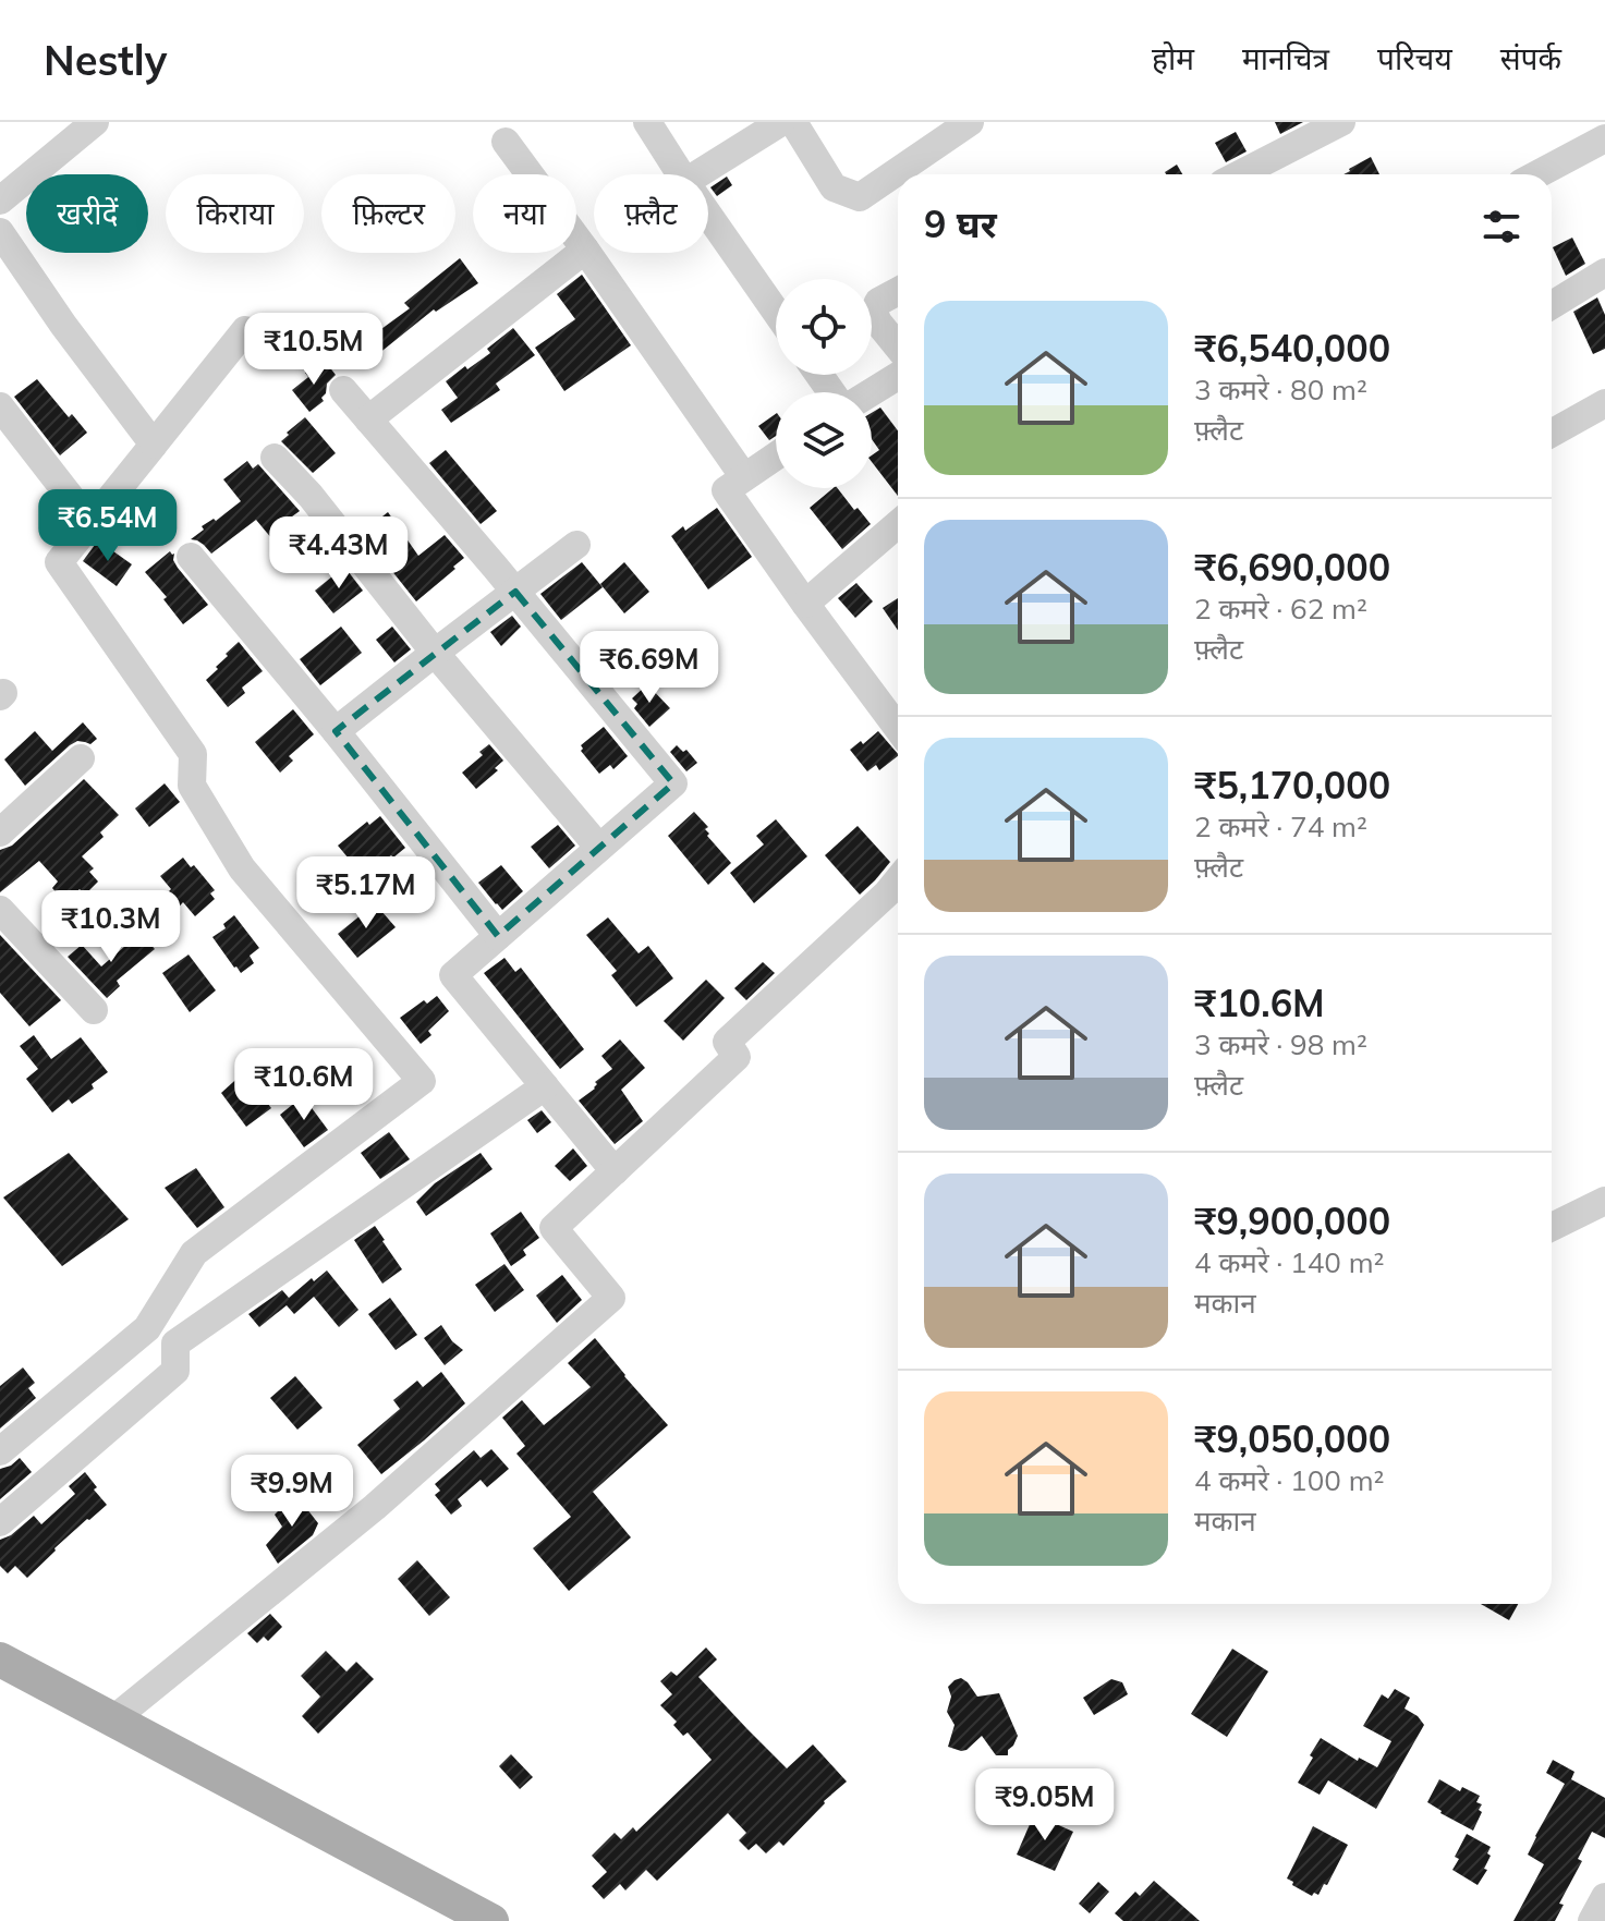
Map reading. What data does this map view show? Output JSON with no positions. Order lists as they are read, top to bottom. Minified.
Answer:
{"page":{"header":"Nestly","nav":["होम","मानचित्र","परिचय","संपर्क"],"chip":["खरीदें","किराया","फ़िल्टर","नया","फ़्लैट"],"heading":"9 घर","list":[{"name":"₹6,540,000","note":"3 कमरे · 80 m² · फ़्लैट"},{"name":"₹6,690,000","note":"2 कमरे · 62 m² · फ़्लैट"},{"name":"₹5,170,000","note":"2 कमरे · 74 m² · फ़्लैट"},{"name":"₹10.6M","note":"3 कमरे · 98 m² · फ़्लैट"},{"name":"₹9,900,000","note":"4 कमरे · 140 m² · मकान"},{"name":"₹9,050,000","note":"4 कमरे · 100 m² · मकान"}],"price":["₹10.5M","₹6.54M","₹4.43M","₹6.69M","₹5.17M","₹10.3M","₹10.6M","₹9.9M","₹9.05M"]}}
